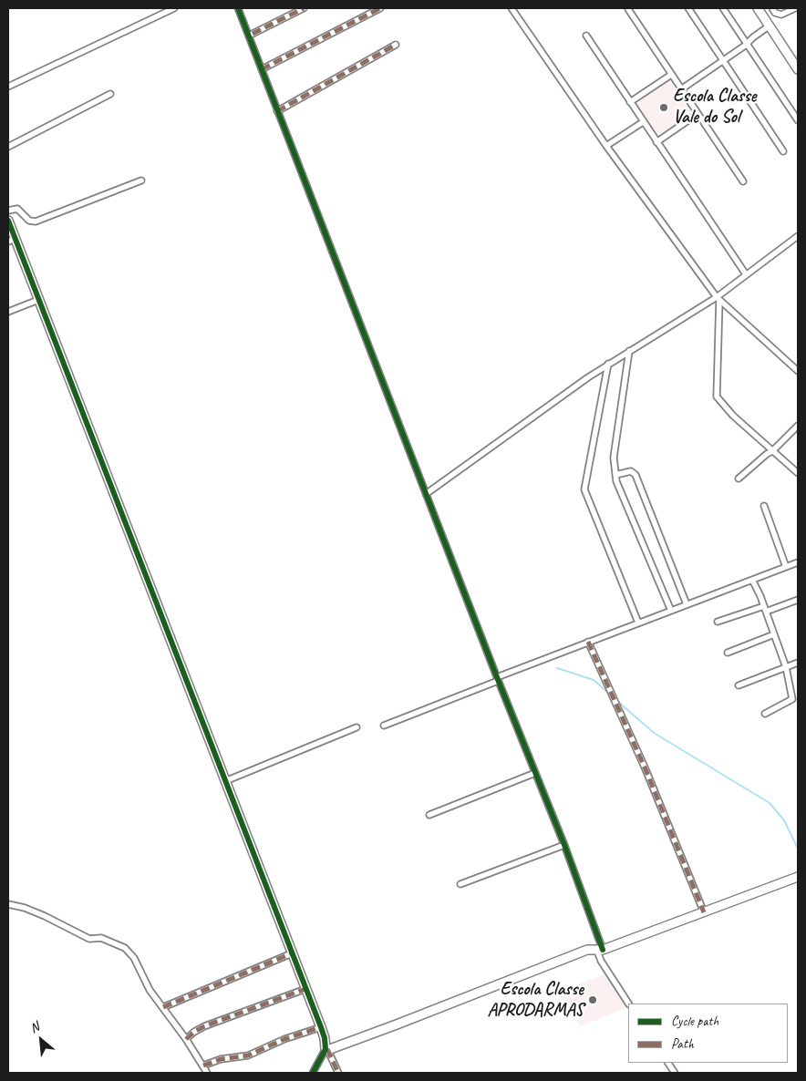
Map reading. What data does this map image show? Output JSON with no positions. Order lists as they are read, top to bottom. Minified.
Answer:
{"places":["Escola Classe Vale do Sol","Escola Classe APRODARMAS"],"legend":["Cycle path","Path"],"north":"top left"}
